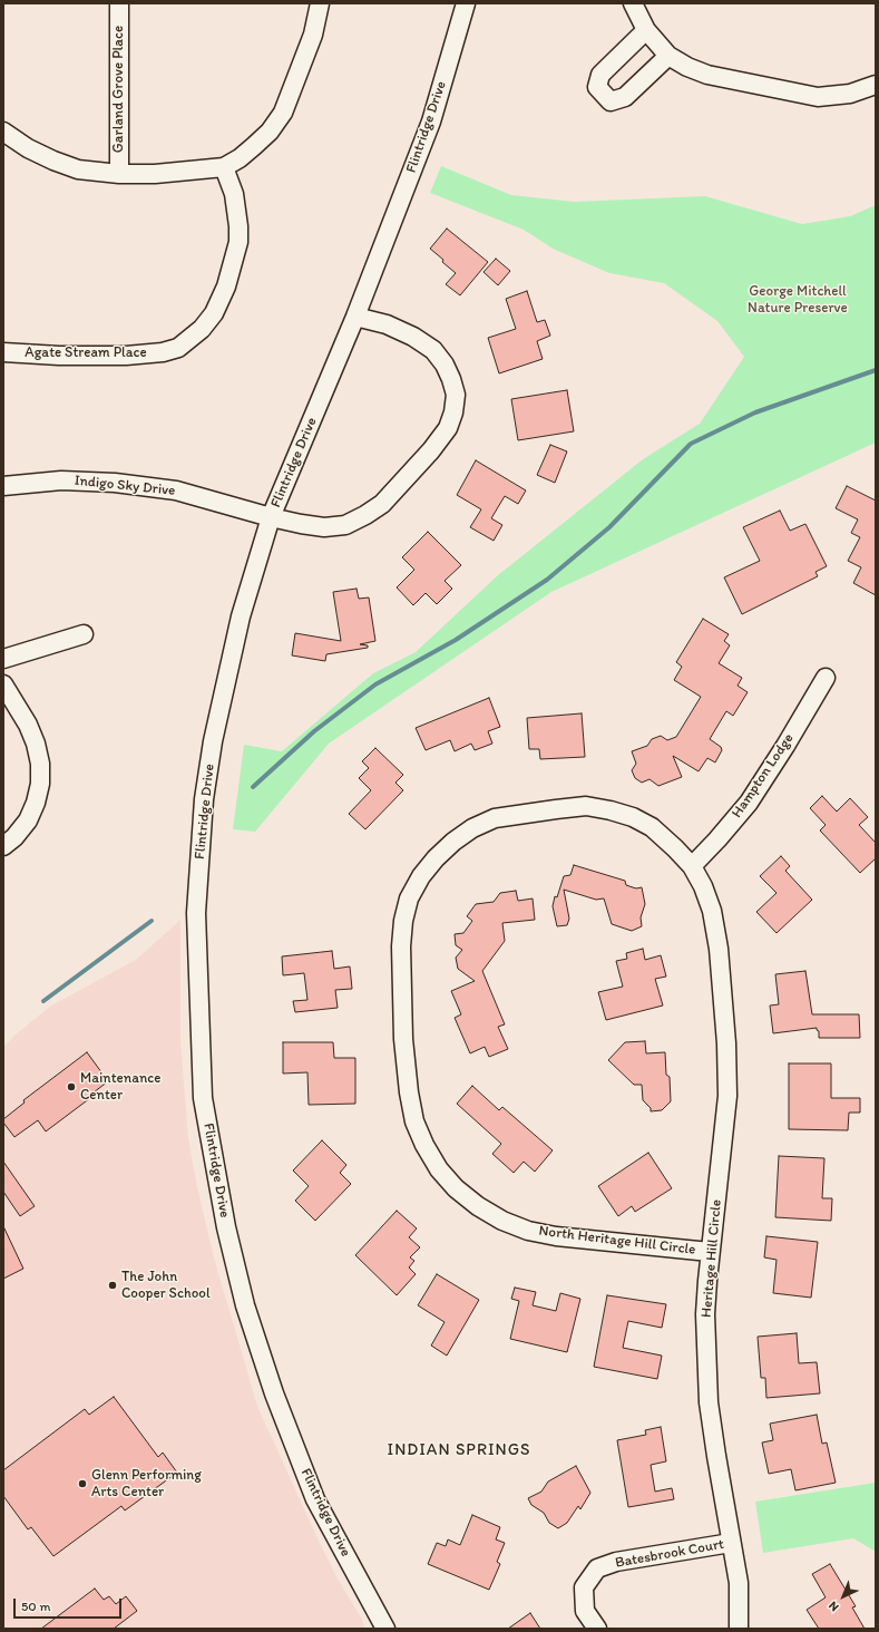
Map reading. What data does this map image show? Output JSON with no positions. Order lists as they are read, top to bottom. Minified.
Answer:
{"streets":{"street":["Garland Grove Place","Flintridge Drive","Agate Stream Place","Indigo Sky Drive","Hampton Lodge","North Heritage Hill Circle","Heritage Hill Circle","Batesbrook Court"]},"crossings":[["Flintridge Drive","Indigo Sky Drive"],["Hampton Lodge","North Heritage Hill Circle"],["Hampton Lodge","Heritage Hill Circle"],["North Heritage Hill Circle","Heritage Hill Circle"],["Heritage Hill Circle","Batesbrook Court"]],"districts":["INDIAN SPRINGS"],"parks":["George Mitchell Nature Preserve"],"places":["Maintenance Center","The John Cooper School","Glenn Performing Arts Center"],"scale_bar":"50 m","north":"bottom left"}
